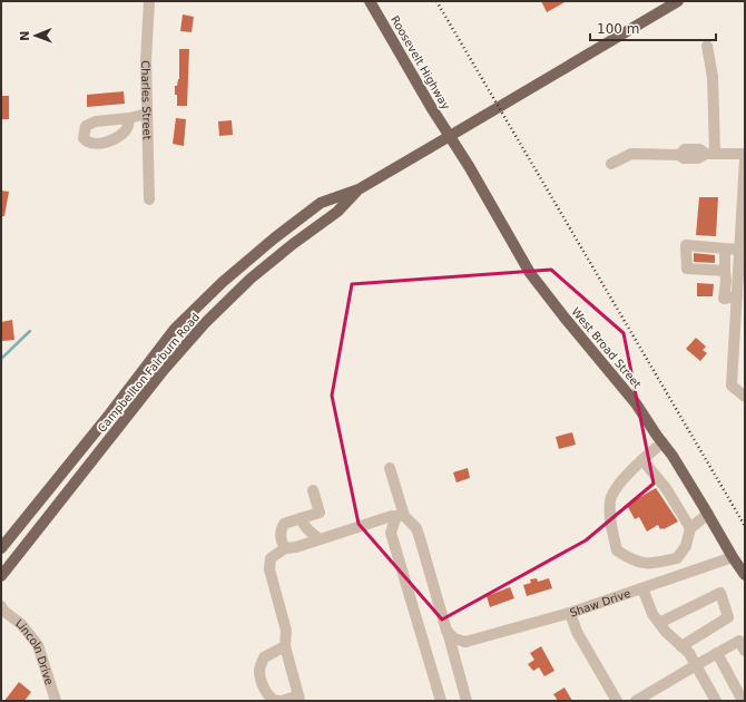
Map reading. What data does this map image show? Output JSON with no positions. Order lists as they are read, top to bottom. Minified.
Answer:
{"streets":{"main road":["Roosevelt Highway","West Broad Street","Campbellton Fairburn Road"],"street":["Charles Street","Shaw Drive","Lincoln Drive"]},"crossings":[["Roosevelt Highway","West Broad Street"],["Roosevelt Highway","Campbellton Fairburn Road"],["West Broad Street","Campbellton Fairburn Road"],["West Broad Street","Shaw Drive"]],"scale_bar":"100 m","north":"left"}
